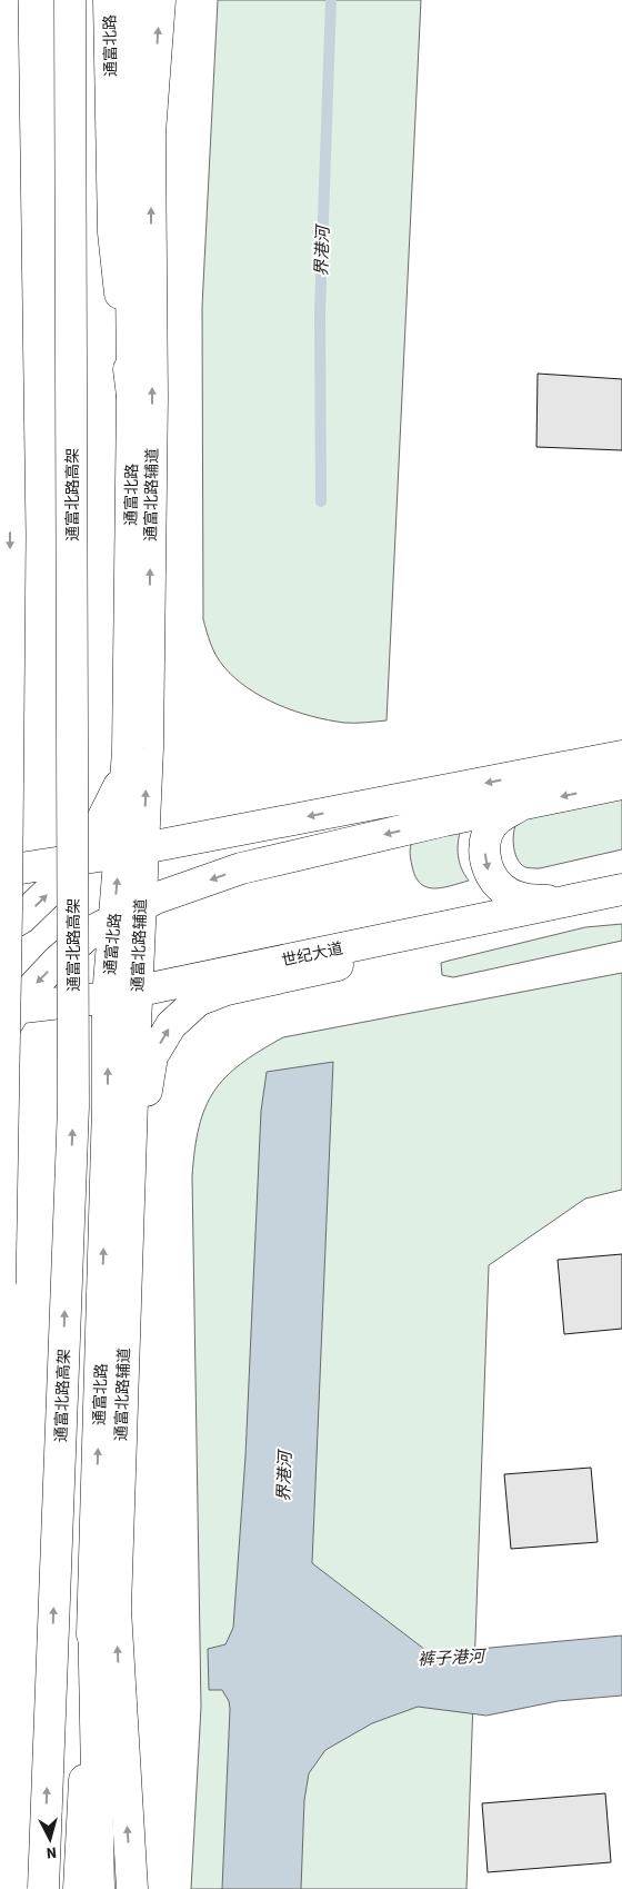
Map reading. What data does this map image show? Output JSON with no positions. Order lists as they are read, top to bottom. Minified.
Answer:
{"streets":{"main road":["通富北路","通富北路高架","通富北路辅道","世纪大道"]},"crossings":[["通富北路","通富北路辅道"],["通富北路","世纪大道"],["通富北路辅道","世纪大道"]],"water":["界港河","裤子港河"],"north":"bottom"}
